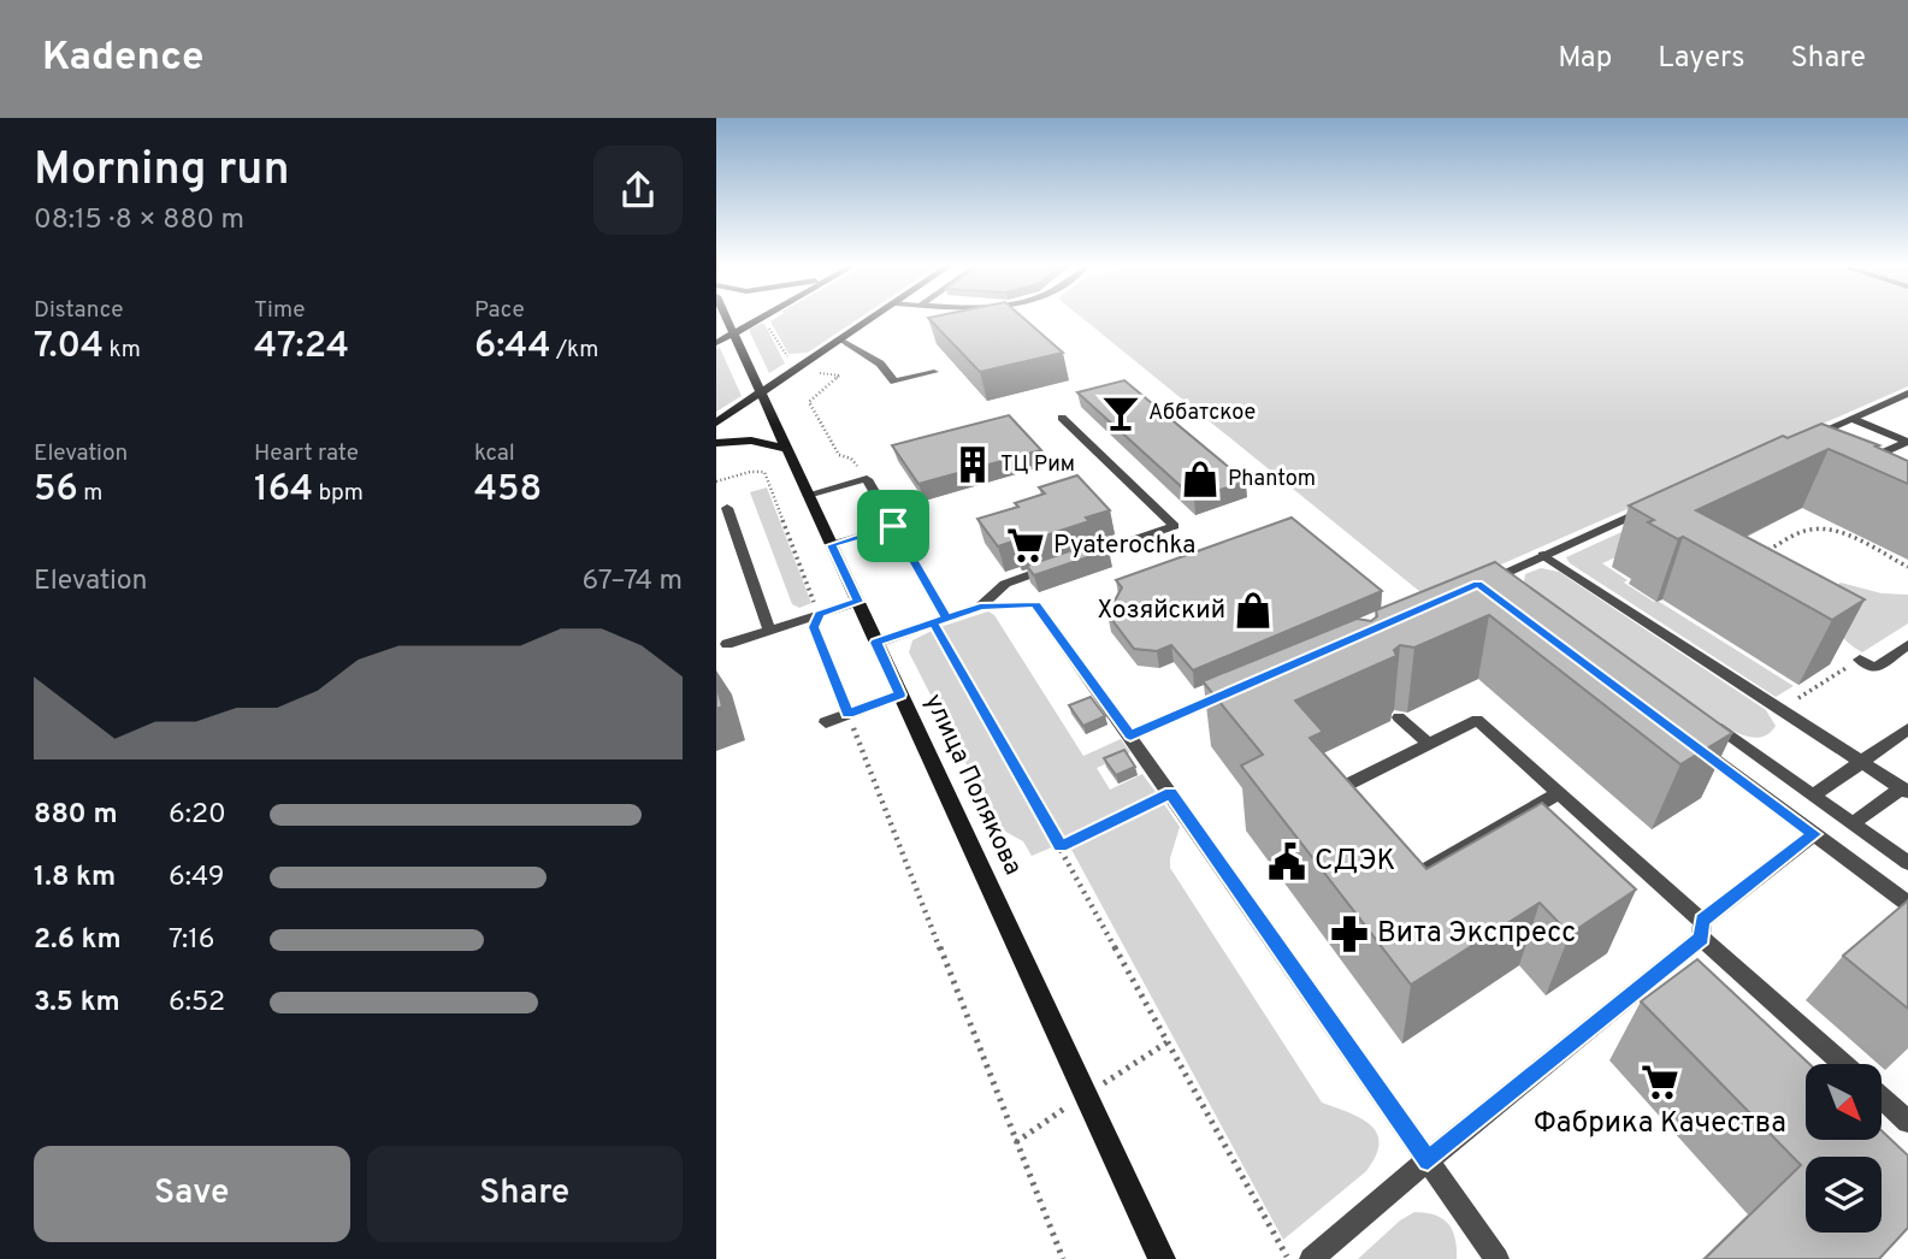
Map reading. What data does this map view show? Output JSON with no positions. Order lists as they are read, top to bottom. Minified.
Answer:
{"streets":{"main road":["улица Полякова"]},"places":{"bar":["Аббатское"],"building":["ТЦ Рим"],"shop":["Phantom","Хозяйский"],"supermarket":["Pyaterochka","Фабрика Качества"],"public building":["СДЭК"],"pharmacy":["Вита Экспресс"]},"north":"bottom right","page":{"header":"Kadence","nav":["Map","Layers","Share"],"heading":["Morning run","08:15 · 8 × 880 m"],"stats":[["Distance","7.04 km"],["Time","47:24"],["Pace","6:44 /km"],["Elevation","56 m"],["Heart rate","164 bpm"],["kcal","458"]],"chart":["Elevation","67–74 m"],"list":[{"name":"880 m","note":"6:20"},{"name":"1.8 km","note":"6:49"},{"name":"2.6 km","note":"7:16"},{"name":"3.5 km","note":"6:52"}],"buttons":["Save","Share"]}}
